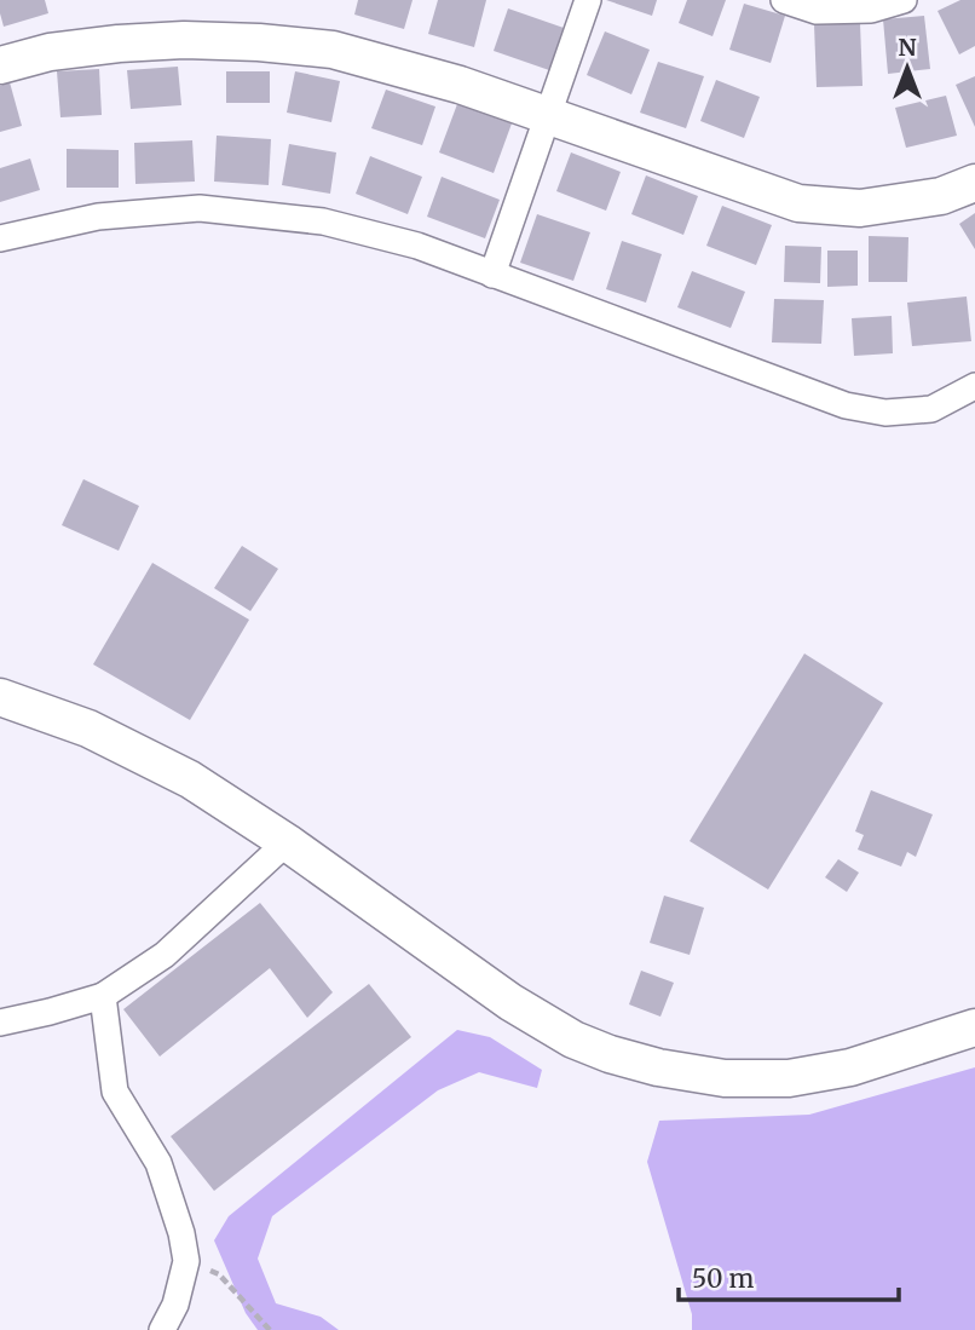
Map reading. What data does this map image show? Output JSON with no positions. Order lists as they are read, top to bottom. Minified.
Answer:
{"scale_bar":"50 m","north":"top"}
